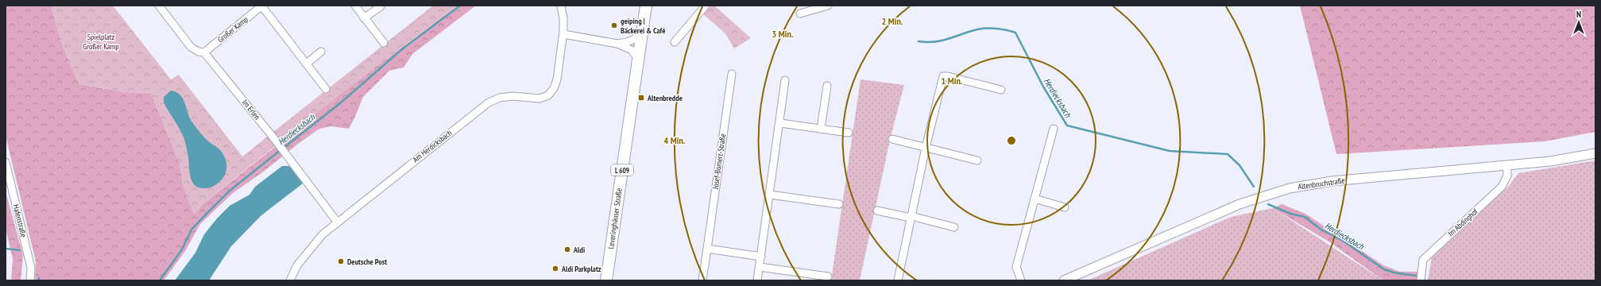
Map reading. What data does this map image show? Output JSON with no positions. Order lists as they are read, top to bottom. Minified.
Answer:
{"streets":{"main road":["L 609","Leveringhäuser Straße"],"street":["Großer Kamp","Im Erlen","Am Herdicksbach","Josef-Bomert-Straße","Altenbruchstraße","Hafenstraße","Im Abdinghof"]},"crossings":[["Großer Kamp","Im Erlen"],["Im Erlen","Am Herdicksbach"],["Altenbruchstraße","Im Abdinghof"]],"water":["Herdiecksbach"],"parks":["Spielplatz Großer Kamp"],"places":{"other":["geiping | Bäckerei & Café","Aldi","Deutsche Post","Aldi Parkplatz"],"transit":["Altenbredde"]},"north":"top","rings":["2 Min.","3 Min.","1 Min.","4 Min."]}
